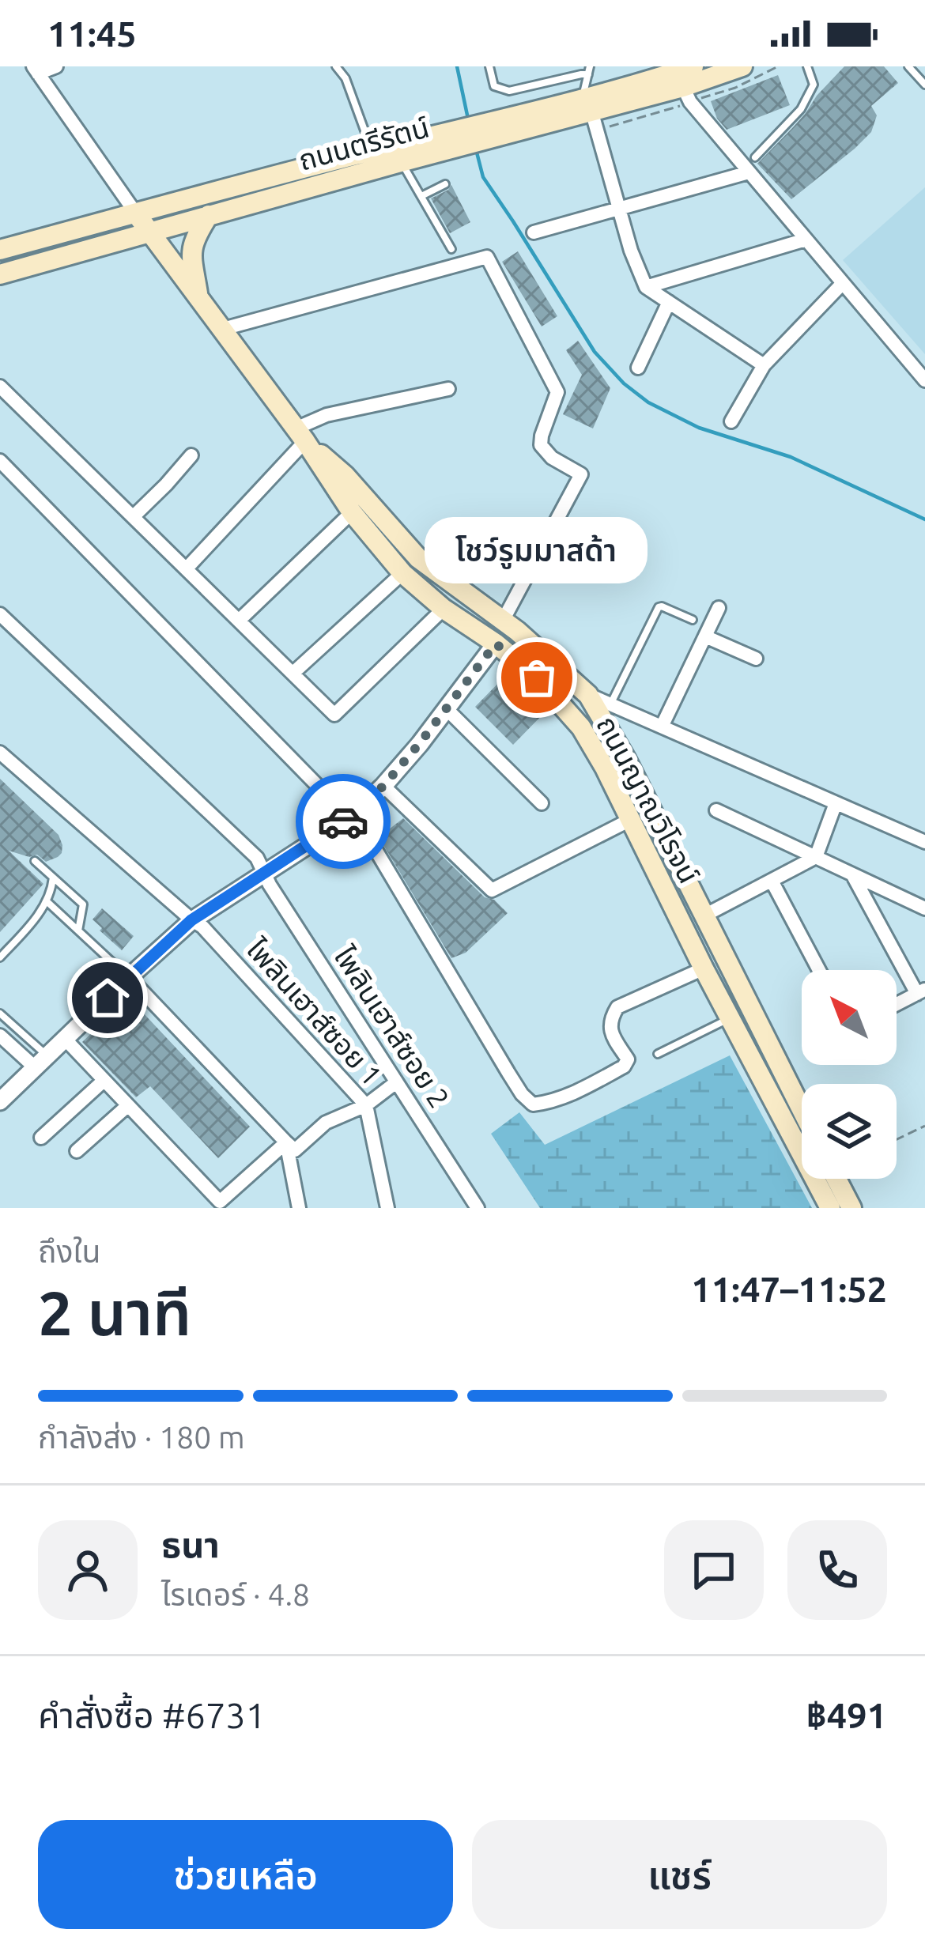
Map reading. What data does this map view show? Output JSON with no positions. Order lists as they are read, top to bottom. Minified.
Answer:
{"streets":{"main road":["ถนนตรีรัตน์","ถนนญาณวิโรจน์"],"street":["ไพลินเฮาส์ซอย 1","ไพลินเฮาส์ซอย 2"]},"crossings":[["ถนนตรีรัตน์","ถนนญาณวิโรจน์"]],"places":["โชว์รูมมาสด้า"],"north":"top left","page":{"status":"11:45","bubble":"โชว์รูมมาสด้า","heading":["2 นาที","ถึงใน","11:47–11:52"],"panel":["ธนา","ไรเดอร์ · 4.8","คำสั่งซื้อ #6731","฿491"],"bar":"กำลังส่ง · 180 m","buttons":["ช่วยเหลือ","แชร์"]}}
